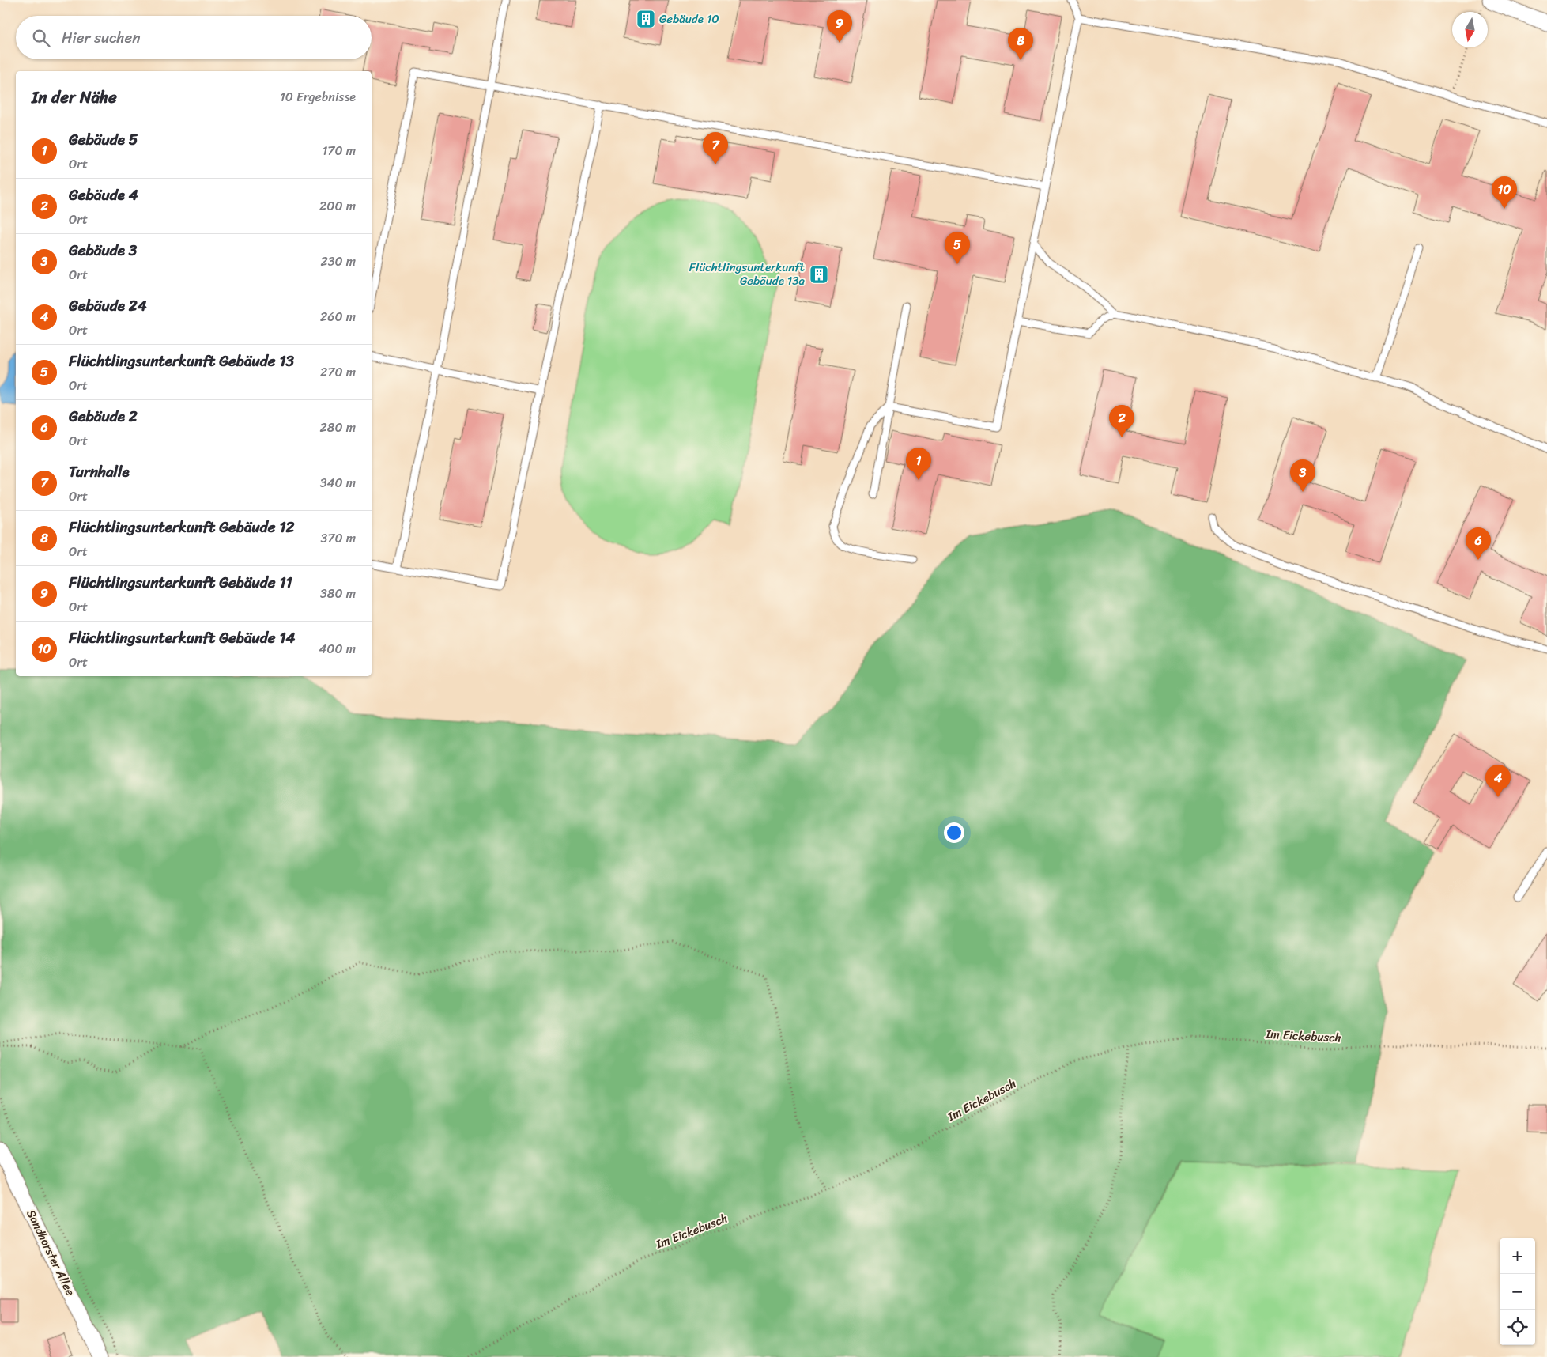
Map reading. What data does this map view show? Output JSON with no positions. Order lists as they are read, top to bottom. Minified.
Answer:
{"streets":{"street":["Sandhorster Allee"],"path":["Im Eickebusch"]},"places":{"building":["Gebäude 10","Flüchtlingsunterkunft Gebäude 13a"]},"north":"bottom","page":{"pins":["9","8","7","10","5","2","1","3","6","4"],"search":"Hier suchen","heading":["In der Nähe","10 Ergebnisse"],"list":[{"mark":"1","name":"Gebäude 5","note":"Ort","value":"170 m"},{"mark":"2","name":"Gebäude 4","note":"Ort","value":"200 m"},{"mark":"3","name":"Gebäude 3","note":"Ort","value":"230 m"},{"mark":"4","name":"Gebäude 24","note":"Ort","value":"260 m"},{"mark":"5","name":"Flüchtlingsunterkunft Gebäude 13","note":"Ort","value":"270 m"},{"mark":"6","name":"Gebäude 2","note":"Ort","value":"280 m"},{"mark":"7","name":"Turnhalle","note":"Ort","value":"340 m"},{"mark":"8","name":"Flüchtlingsunterkunft Gebäude 12","note":"Ort","value":"370 m"},{"mark":"9","name":"Flüchtlingsunterkunft Gebäude 11","note":"Ort","value":"380 m"},{"mark":"10","name":"Flüchtlingsunterkunft Gebäude 14","note":"Ort","value":"400 m"}],"map_buttons":["+","−"]}}
